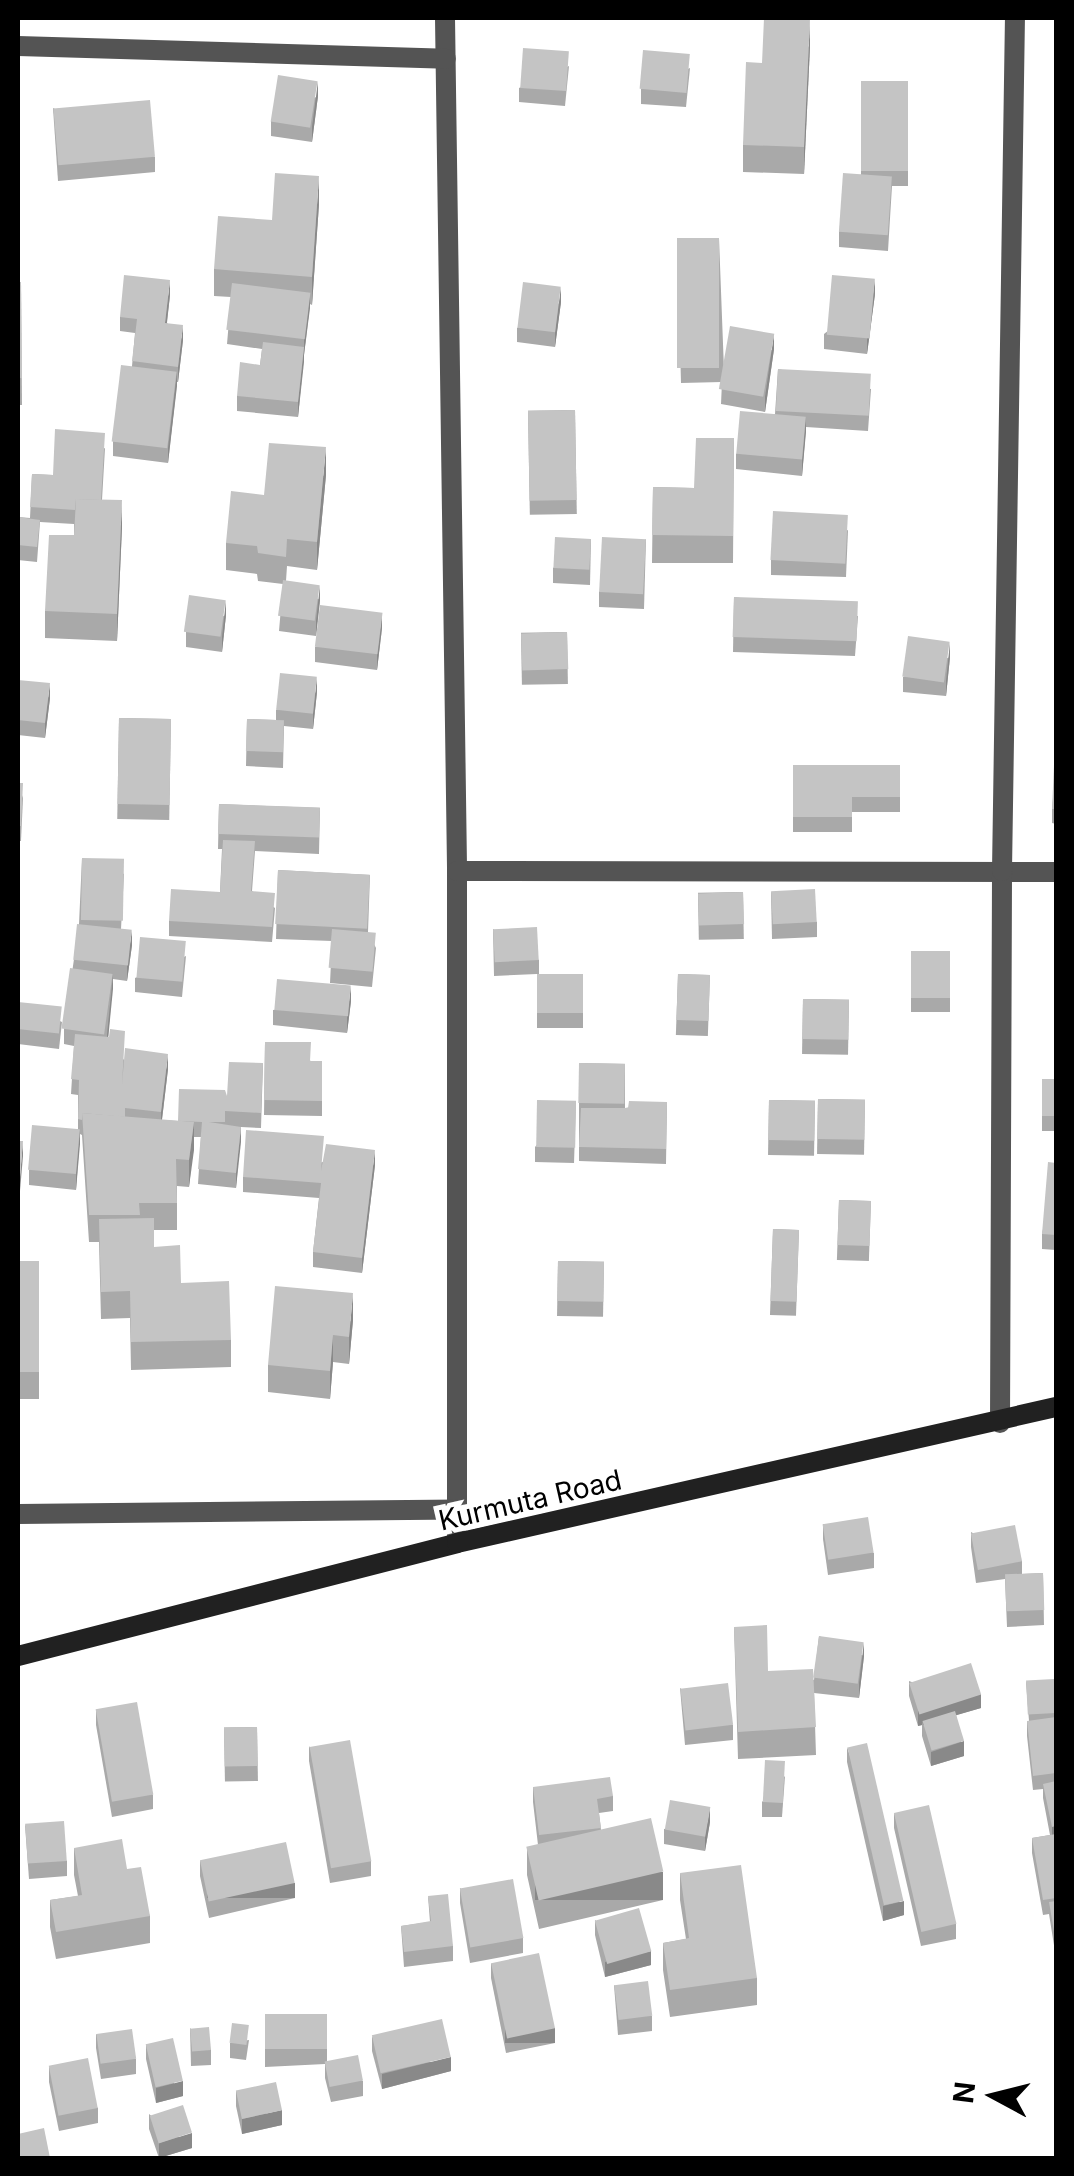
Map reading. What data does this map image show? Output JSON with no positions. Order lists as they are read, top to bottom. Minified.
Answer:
{"streets":{"main road":["Kurmuta Road"]},"north":"left"}
